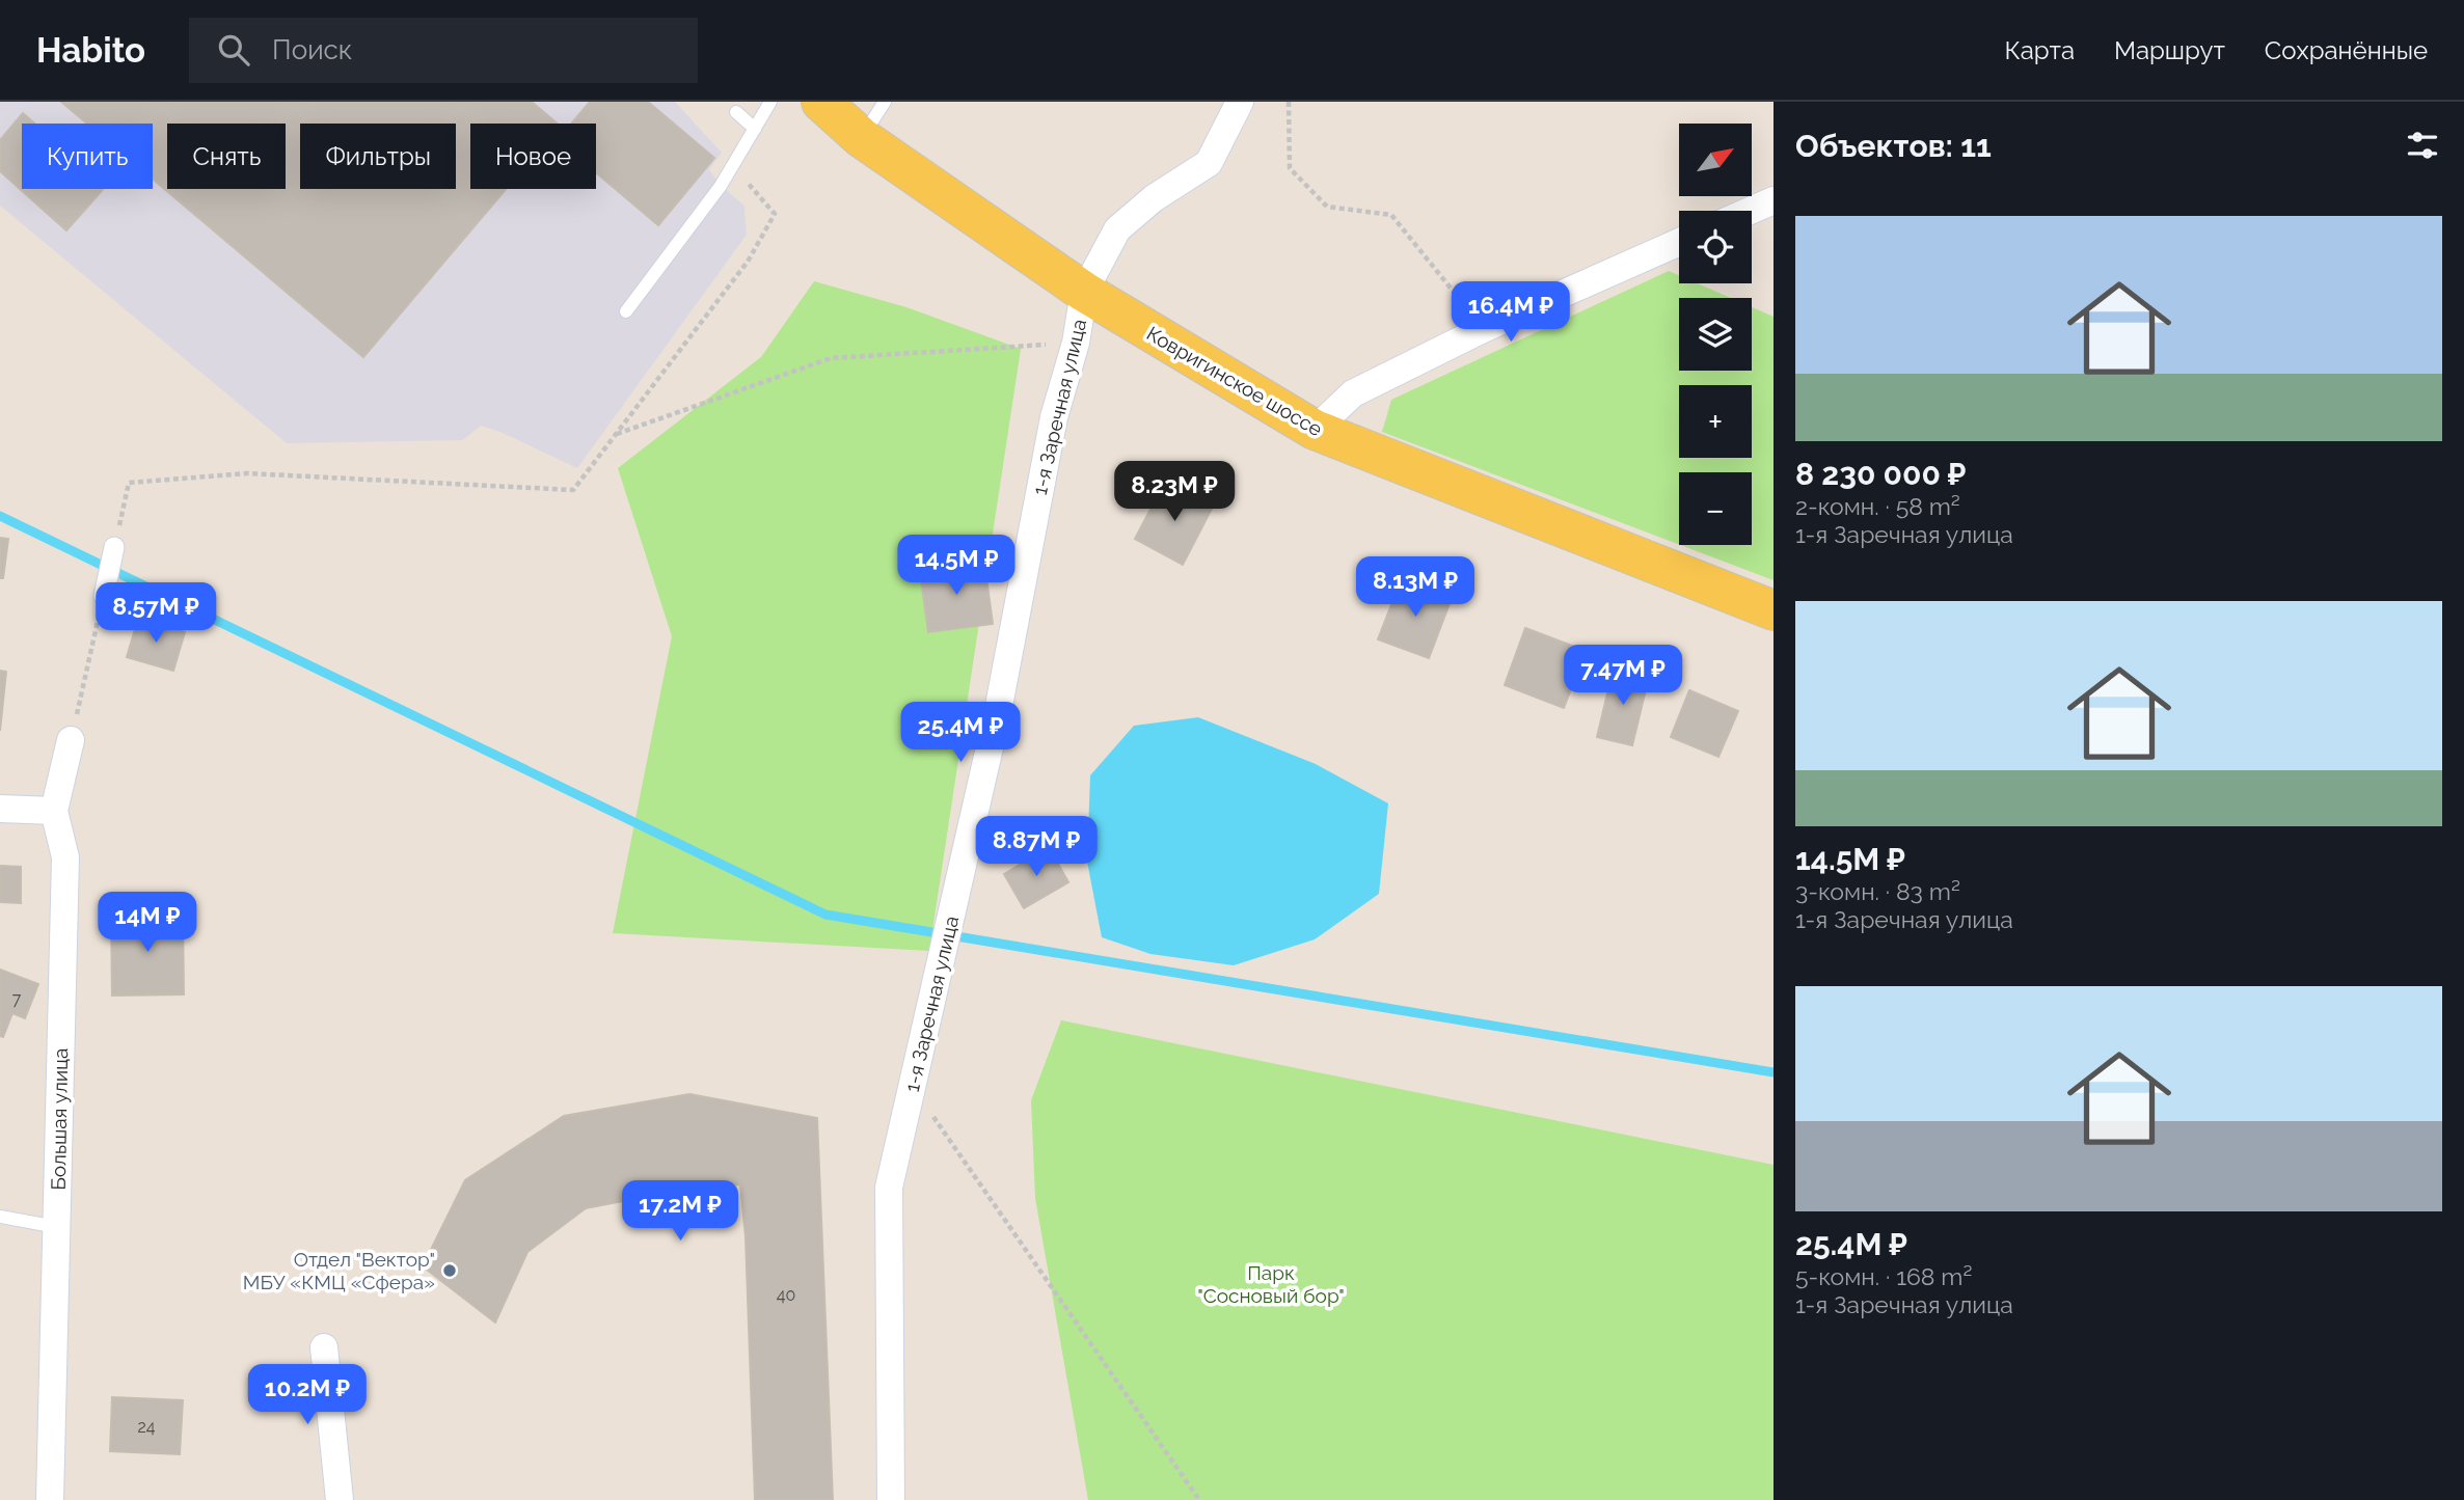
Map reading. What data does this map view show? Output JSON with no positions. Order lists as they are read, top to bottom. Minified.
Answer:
{"streets":{"main road":["Ковригинское шоссе"],"street":["1-я Заречная улица","Большая улица"]},"crossings":[["Ковригинское шоссе","1-я Заречная улица"]],"parks":["Парк \"Сосновый бор\""],"places":["Отдел \"Вектор\" МБУ «КМЦ «Сфера»"],"house_numbers":["7","40","24"],"north":"top right","page":{"header":"Habito","search":"Поиск","nav":["Карта","Маршрут","Сохранённые"],"heading":"Объектов: 11","map_buttons":["+","−"],"chip":["Купить","Снять","Фильтры","Новое"],"list":[{"name":"8 230 000 ₽","note":"2-комн. · 58 m² · 1-я Заречная улица"},{"name":"14.5M ₽","note":"3-комн. · 83 m² · 1-я Заречная улица"},{"name":"25.4M ₽","note":"5-комн. · 168 m² · 1-я Заречная улица"}],"price":["16.4M ₽","8.23M ₽","14.5M ₽","8.13M ₽","8.57M ₽","7.47M ₽","25.4M ₽","8.87M ₽","14M ₽","17.2M ₽","10.2M ₽"]}}
